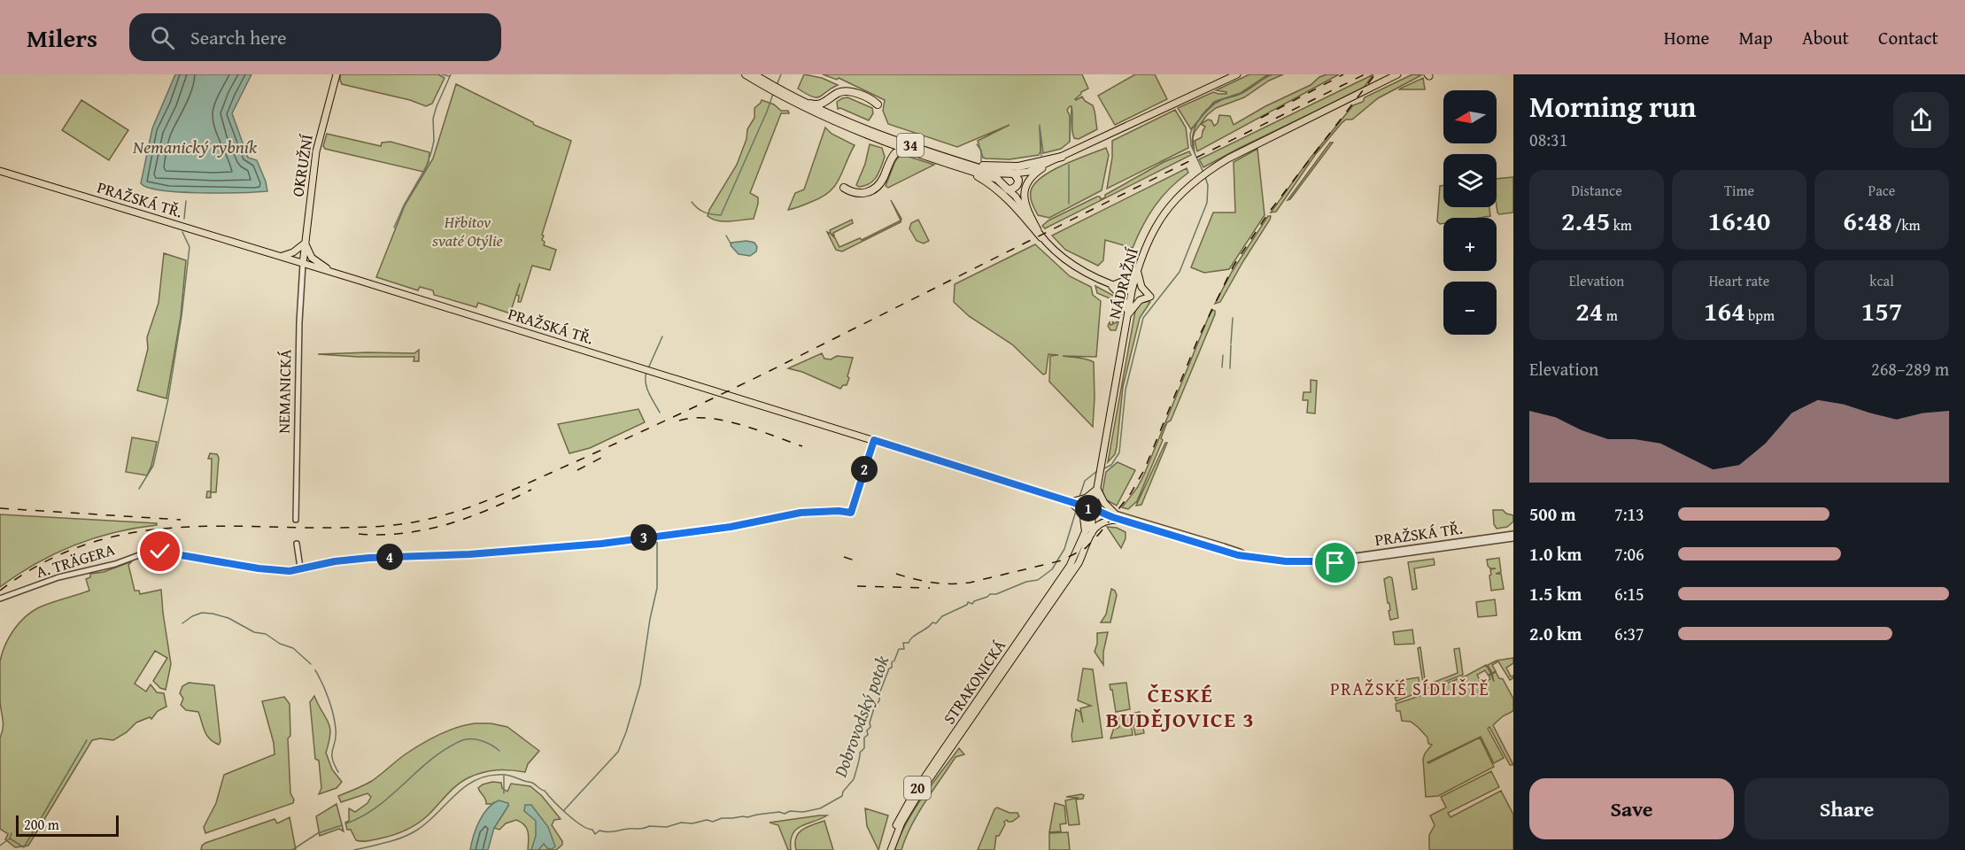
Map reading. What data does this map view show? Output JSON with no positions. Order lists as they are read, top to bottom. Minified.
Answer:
{"streets":{"highway":["34"],"main road":["OKRUŽNÍ","PRAŽSKÁ TŘ.","NÁDRAŽNÍ","STRAKONICKÁ","20"],"street":["NEMANICKÁ","A. TRÄGERA"]},"crossings":[["34","NÁDRAŽNÍ"],["OKRUŽNÍ","PRAŽSKÁ TŘ."],["OKRUŽNÍ","NEMANICKÁ"],["PRAŽSKÁ TŘ.","NÁDRAŽNÍ"],["PRAŽSKÁ TŘ.","NEMANICKÁ"],["PRAŽSKÁ TŘ.","A. TRÄGERA"],["STRAKONICKÁ","20"]],"districts":["PRAŽSKÉ SÍDLIŠTĚ","ČESKÉ BUDĚJOVICE 3"],"water":["Nemanický rybník","Dobrovodský potok"],"parks":["Hřbitov svaté Otýlie"],"scale_bar":"200 m","north":"left","page":{"header":"Milers","search":"Search here","nav":["Home","Map","About","Contact"],"heading":["Morning run","08:31"],"map_buttons":["+","−"],"stats":[["Distance","2.45 km"],["Time","16:40"],["Pace","6:48 /km"],["Elevation","24 m"],["Heart rate","164 bpm"],["kcal","157"]],"chart":["Elevation","268–289 m"],"pins":["2","1","3","4"],"list":[{"name":"500 m","note":"7:13"},{"name":"1.0 km","note":"7:06"},{"name":"1.5 km","note":"6:15"},{"name":"2.0 km","note":"6:37"}],"buttons":["Save","Share"],"scale":"200 m"}}
